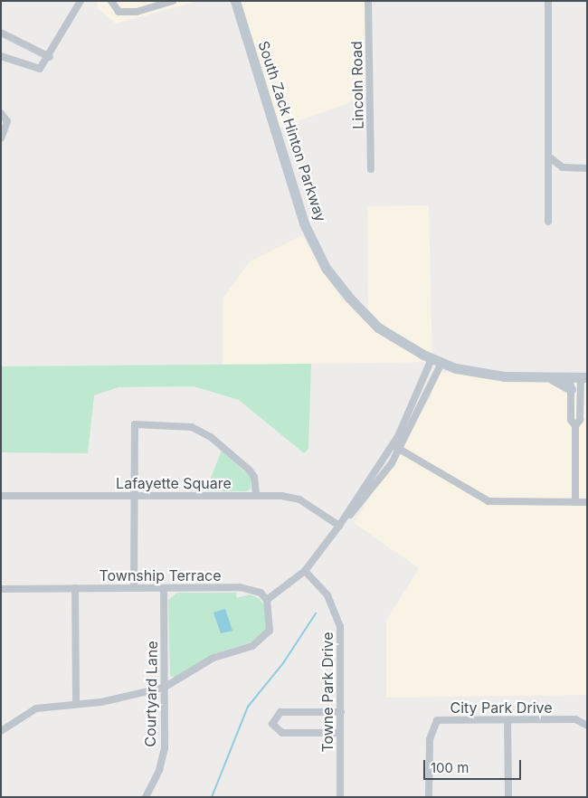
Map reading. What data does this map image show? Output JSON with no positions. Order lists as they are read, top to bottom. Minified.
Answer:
{"streets":{"main road":["South Zack Hinton Parkway"],"street":["Lincoln Road","Lafayette Square","Township Terrace","Towne Park Drive","Courtyard Lane","City Park Drive"]},"crossings":[["Township Terrace","Courtyard Lane"]],"scale_bar":"100 m"}
